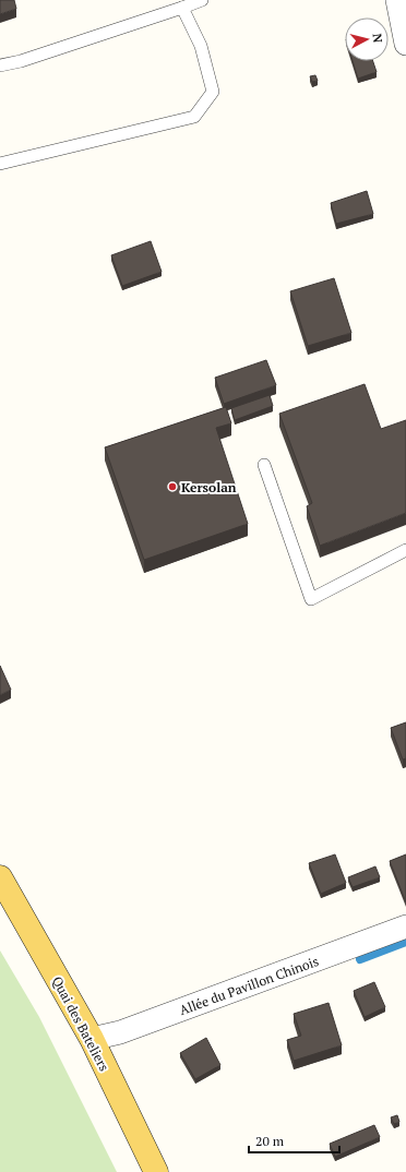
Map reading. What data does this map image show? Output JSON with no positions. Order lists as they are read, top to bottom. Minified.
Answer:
{"streets":{"main road":["Quai des Bateliers"],"street":["Allée du Pavillon Chinois"]},"crossings":[["Allée du Pavillon Chinois","Quai des Bateliers"]],"places":["Kersolan"],"scale_bar":"20 m","north":"right"}
